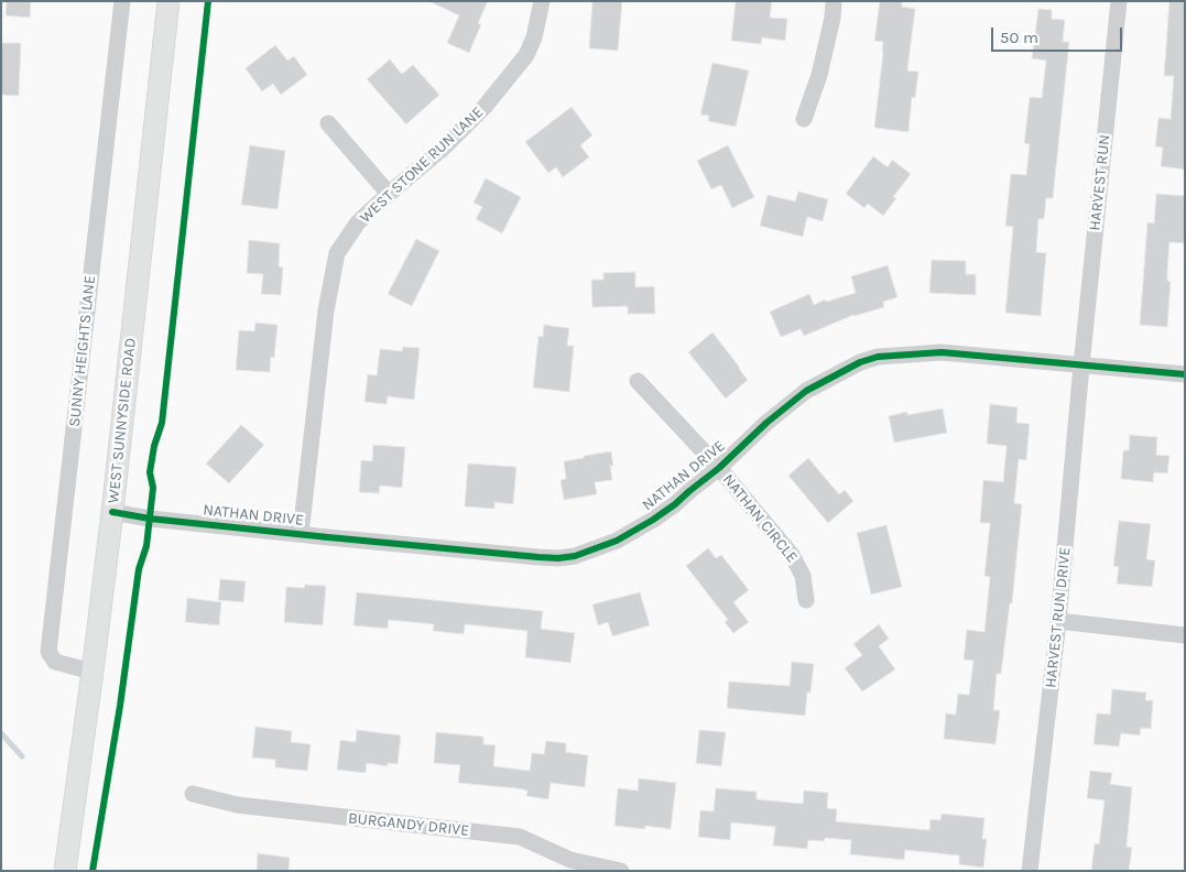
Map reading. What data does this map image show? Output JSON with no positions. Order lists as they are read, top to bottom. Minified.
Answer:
{"streets":{"main road":["WEST SUNNYSIDE ROAD"],"street":["WEST STONE RUN LANE","HARVEST RUN","SUNNY HEIGHTS LANE","NATHAN DRIVE","NATHAN CIRCLE","HARVEST RUN DRIVE","BURGANDY DRIVE"]},"crossings":[["WEST STONE RUN LANE","NATHAN DRIVE"],["HARVEST RUN","NATHAN DRIVE"],["HARVEST RUN","HARVEST RUN DRIVE"],["SUNNY HEIGHTS LANE","WEST SUNNYSIDE ROAD"],["WEST SUNNYSIDE ROAD","NATHAN DRIVE"],["NATHAN DRIVE","NATHAN CIRCLE"],["NATHAN DRIVE","HARVEST RUN DRIVE"]],"scale_bar":"50 m"}
